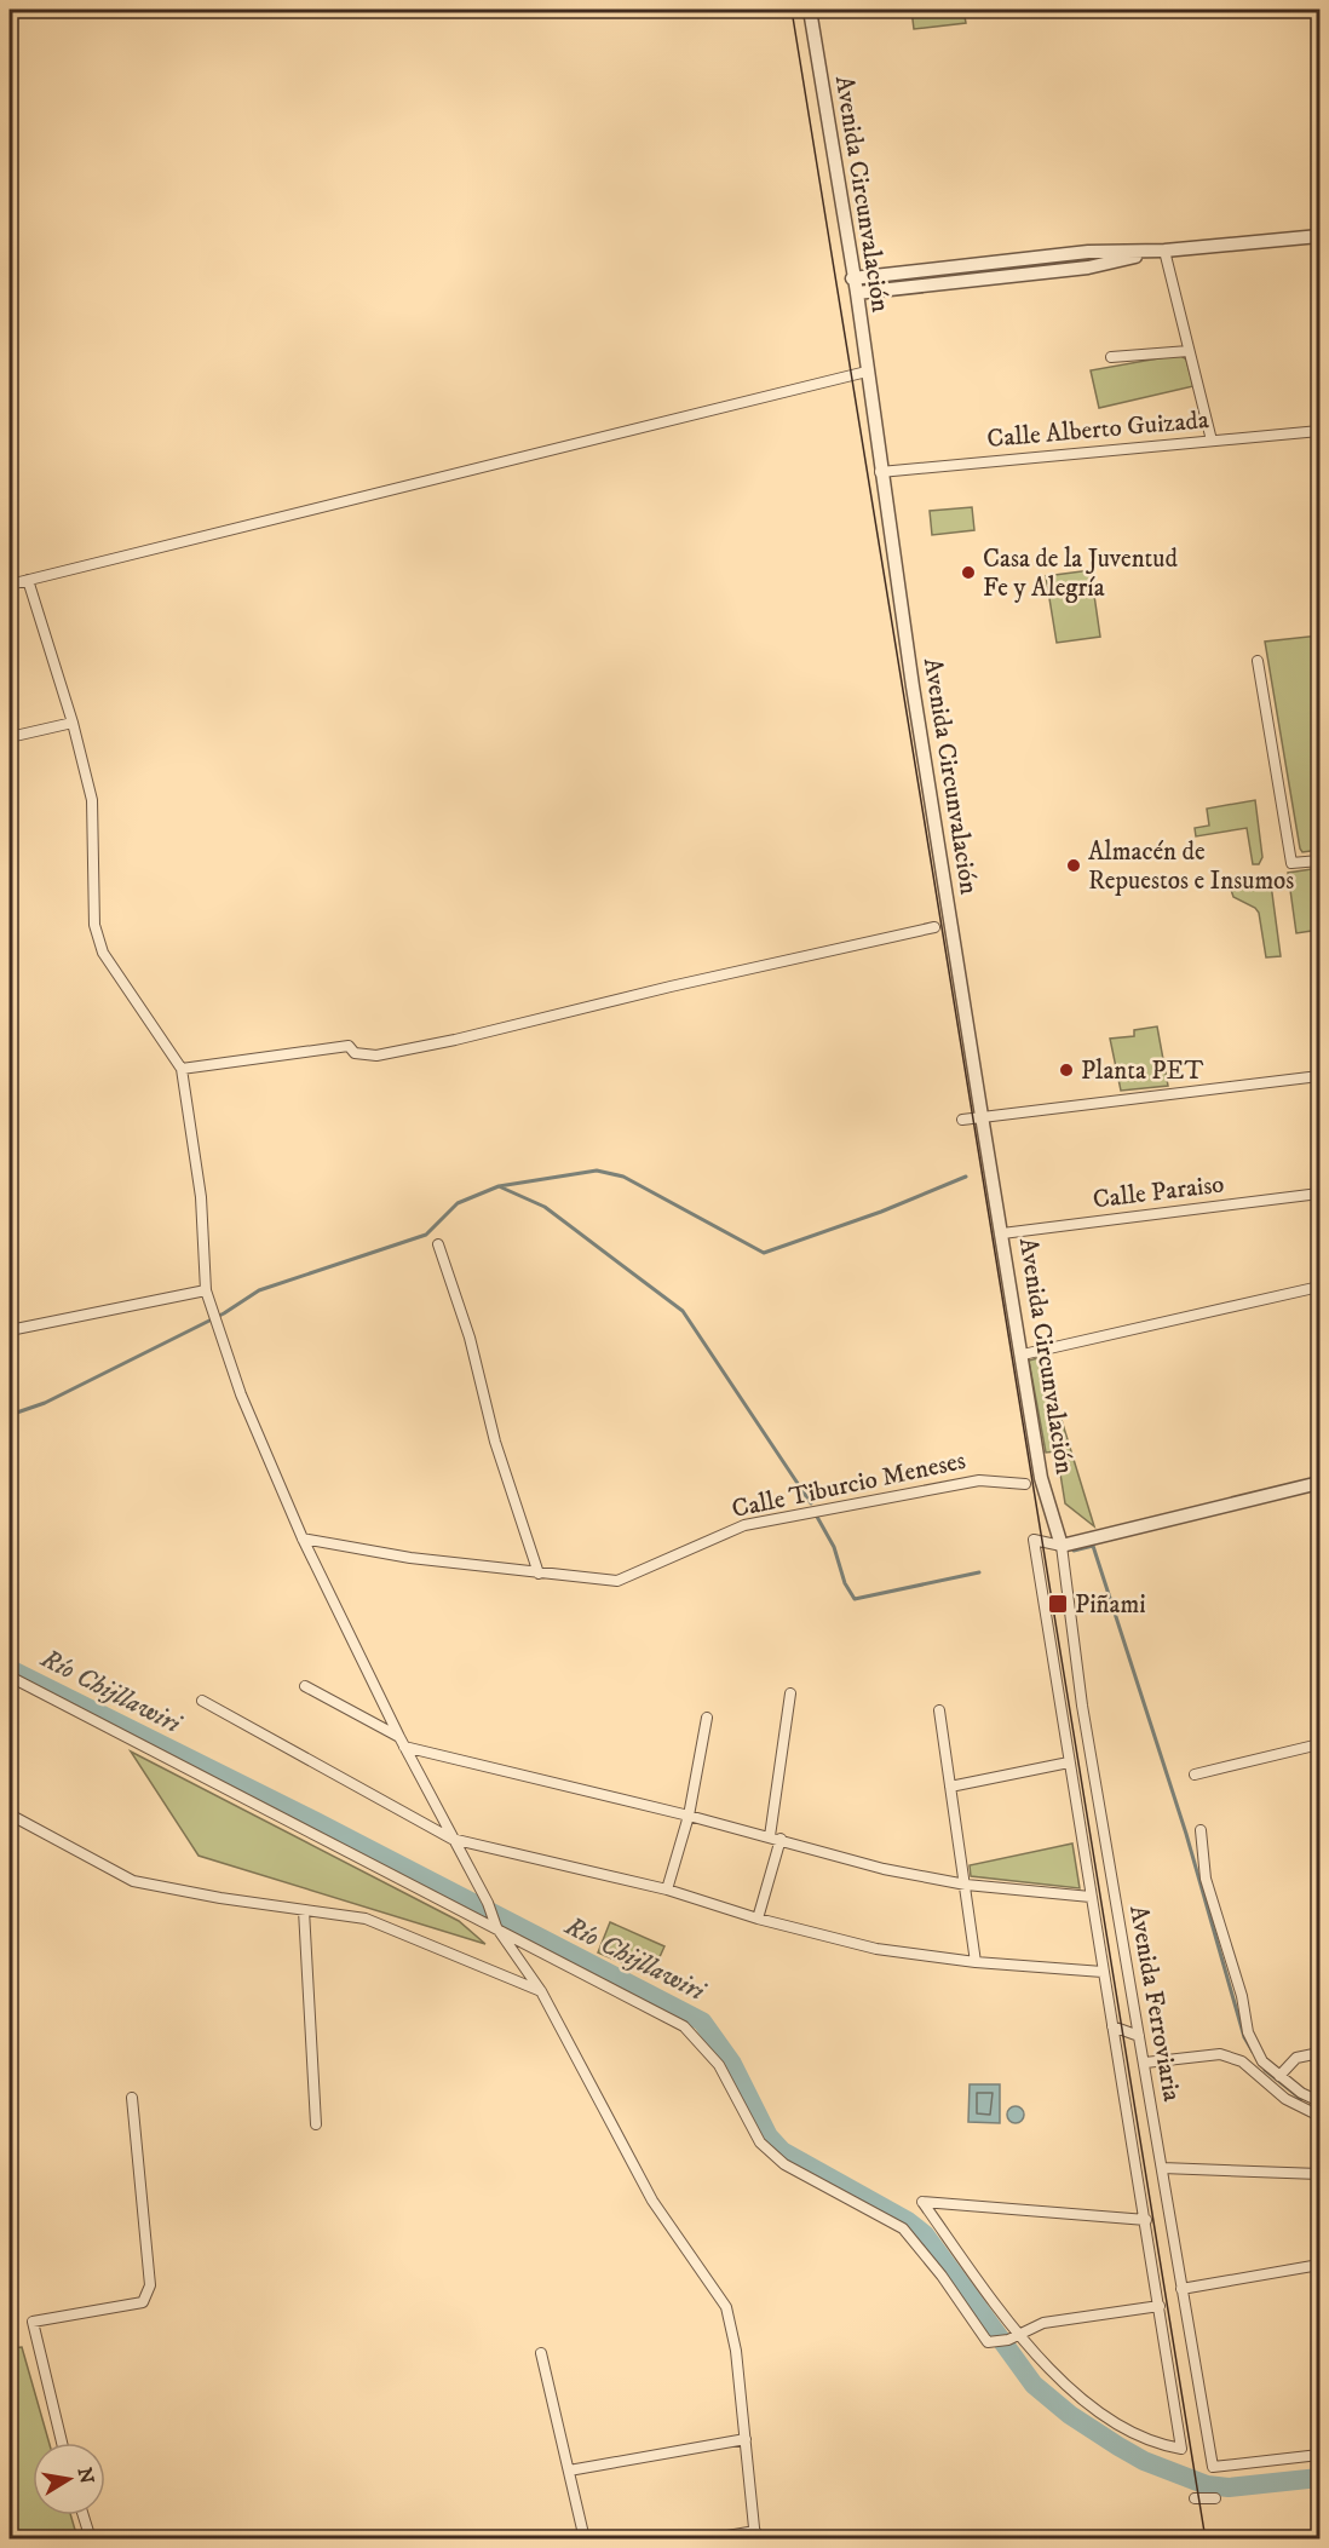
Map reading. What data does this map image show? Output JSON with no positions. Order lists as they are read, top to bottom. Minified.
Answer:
{"streets":{"street":["Avenida Circunvalación","Calle Alberto Guizada","Calle Paraiso","Calle Tiburcio Meneses","Avenida Ferroviaria"]},"crossings":[["Avenida Circunvalación","Calle Alberto Guizada"],["Avenida Circunvalación","Calle Paraiso"],["Avenida Circunvalación","Avenida Ferroviaria"]],"water":["Río Chijllawiri"],"places":{"other":["Casa de la Juventud Fe y Alegría","Almacén de Repuestos e Insumos","Planta PET"],"transit":["Piñami"]},"north":"right"}
